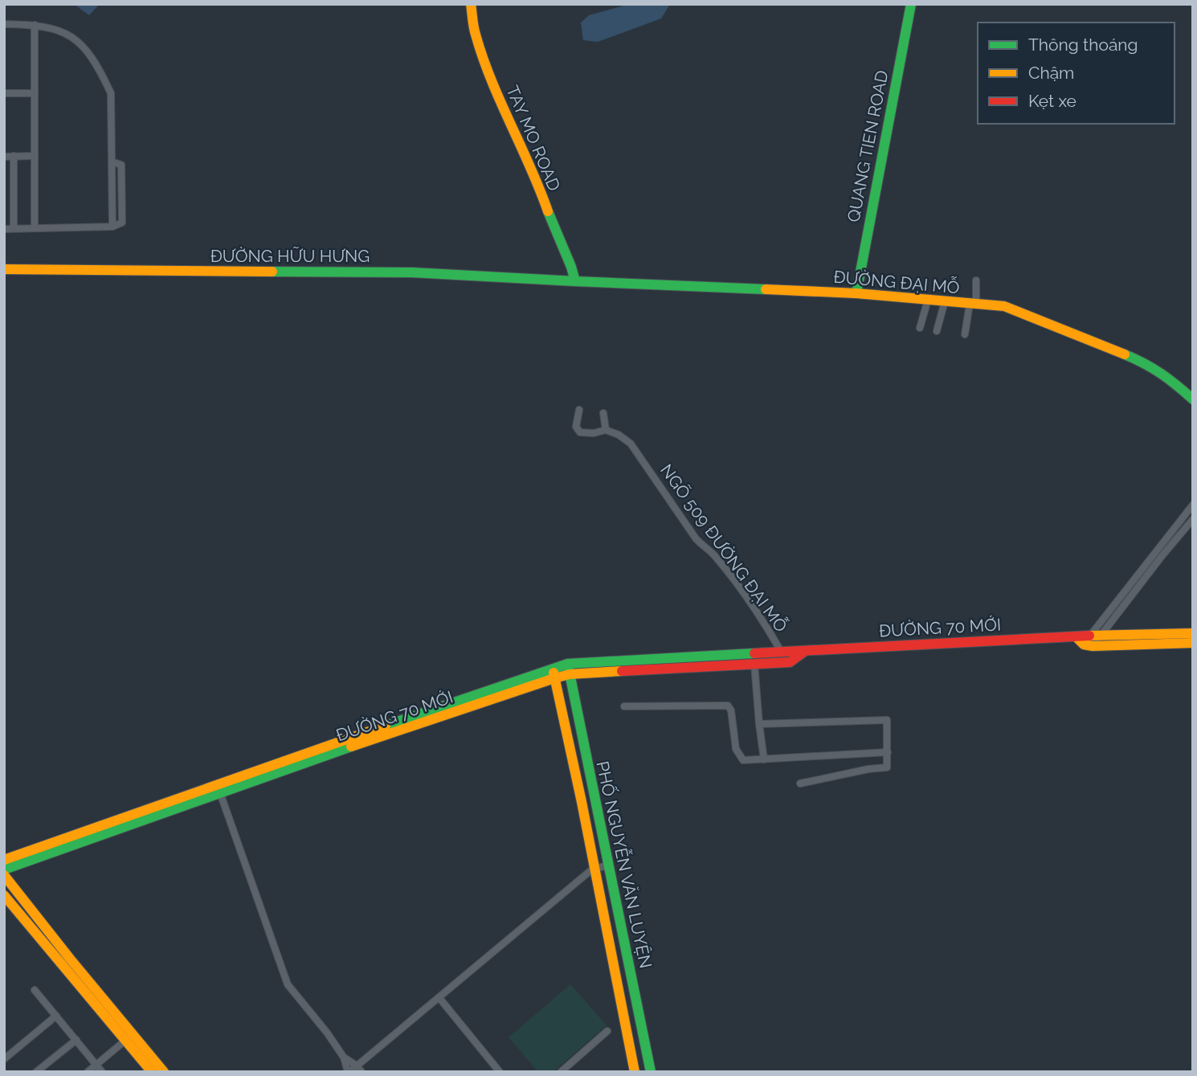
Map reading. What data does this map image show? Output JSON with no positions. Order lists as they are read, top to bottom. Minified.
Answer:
{"streets":{"street":["TAY MO ROAD","QUANG TIEN ROAD","ĐƯỜNG HỮU HƯNG","ĐƯỜNG ĐẠI MỖ","NGÕ 509 ĐƯỜNG ĐẠI MỖ","ĐƯỜNG 70 MỚI","PHỐ NGUYỄN VĂN LUYỆN"]},"crossings":[["TAY MO ROAD","ĐƯỜNG HỮU HƯNG"],["TAY MO ROAD","ĐƯỜNG ĐẠI MỖ"],["QUANG TIEN ROAD","ĐƯỜNG ĐẠI MỖ"],["ĐƯỜNG HỮU HƯNG","ĐƯỜNG ĐẠI MỖ"],["NGÕ 509 ĐƯỜNG ĐẠI MỖ","ĐƯỜNG 70 MỚI"],["ĐƯỜNG 70 MỚI","PHỐ NGUYỄN VĂN LUYỆN"]],"legend":["Thông thoáng","Chậm","Kẹt xe"]}
